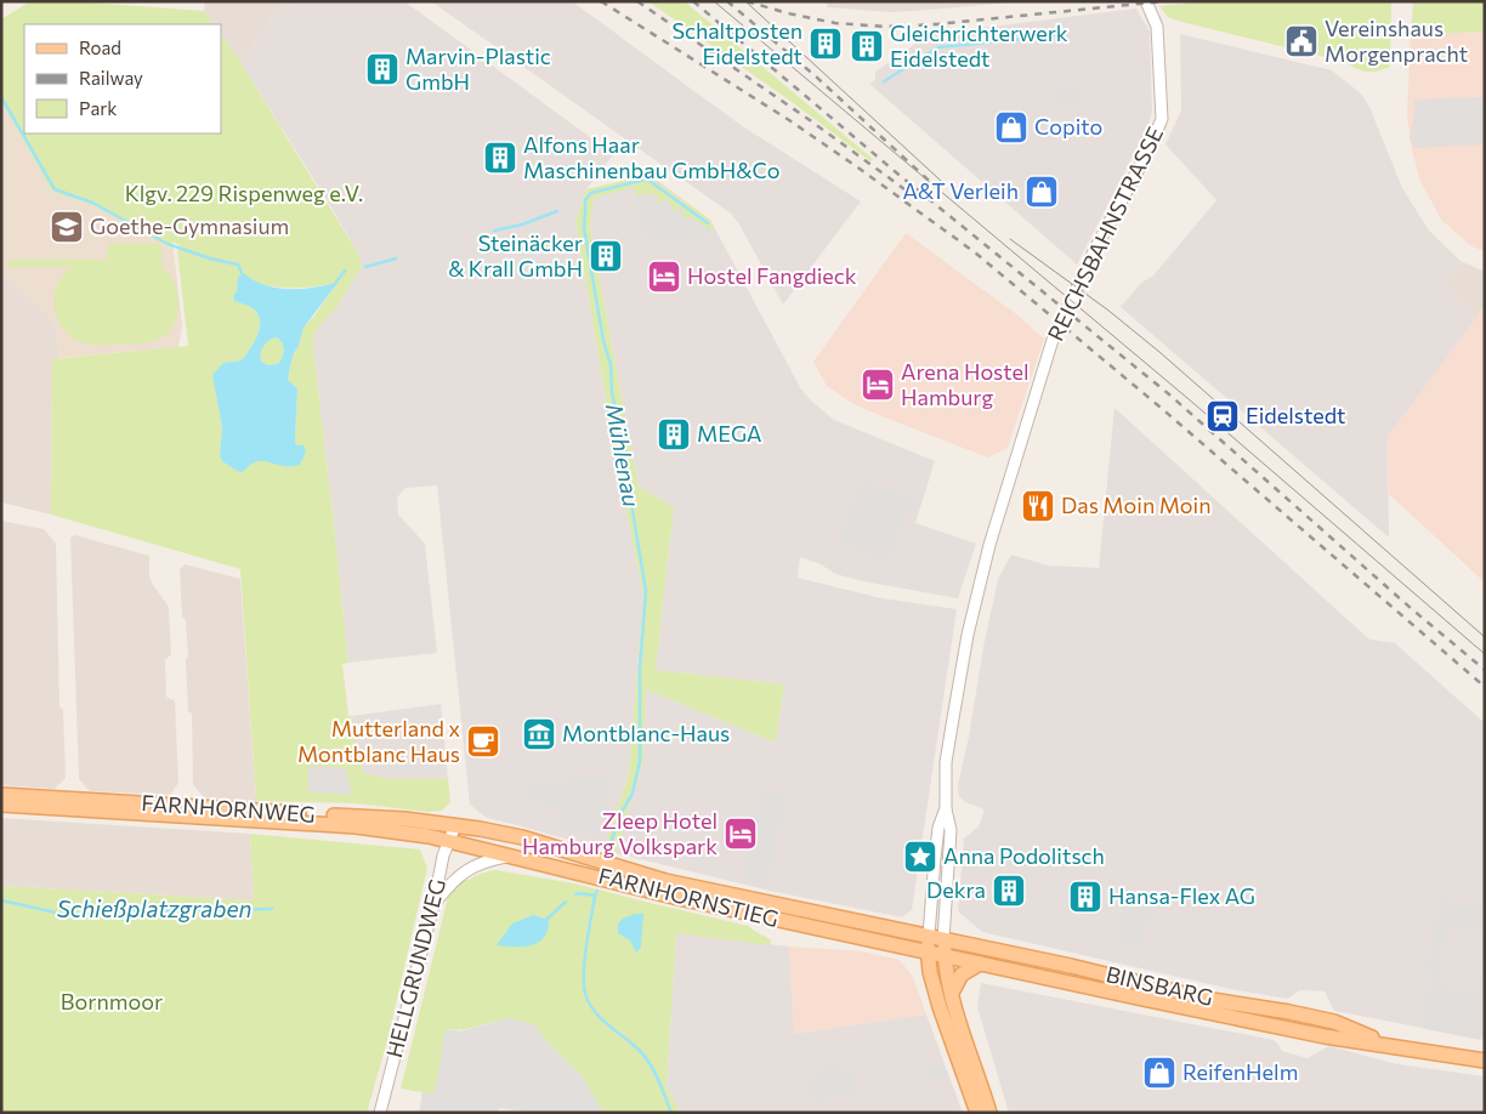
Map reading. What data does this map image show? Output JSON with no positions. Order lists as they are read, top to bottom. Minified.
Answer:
{"streets":{"main road":["FARNHORNWEG","FARNHORNSTIEG","BINSBARG"],"street":["REICHSBAHNSTRASSE","HELLGRUNDWEG"]},"crossings":[["FARNHORNWEG","FARNHORNSTIEG"],["FARNHORNWEG","HELLGRUNDWEG"],["FARNHORNSTIEG","HELLGRUNDWEG"],["FARNHORNSTIEG","BINSBARG"]],"water":["Mühlenau","Schießplatzgraben"],"parks":["Klgv. 229 Rispenweg e.V.","Bornmoor"],"places":{"public building":["Vereinshaus Morgenpracht"],"building":["Schaltposten Eidelstedt","Gleichrichterwerk Eidelstedt","Marvin-Plastic GmbH","Alfons Haar Maschinenbau GmbH&Co","Steinäcker & Krall GmbH","MEGA","Dekra","Hansa-Flex AG"],"shop":["Copito","A&T Verleih","ReifenHelm"],"school or university":["Goethe-Gymnasium"],"hotel":["Hostel Fangdieck","Arena Hostel Hamburg","Zleep Hotel Hamburg Volkspark"],"station":["Eidelstedt"],"restaurant":["Das Moin Moin"],"museum":["Montblanc-Haus"],"cafe":["Mutterland x Montblanc Haus"],"place":["Anna Podolitsch"]},"legend":["Road","Railway","Park"]}
